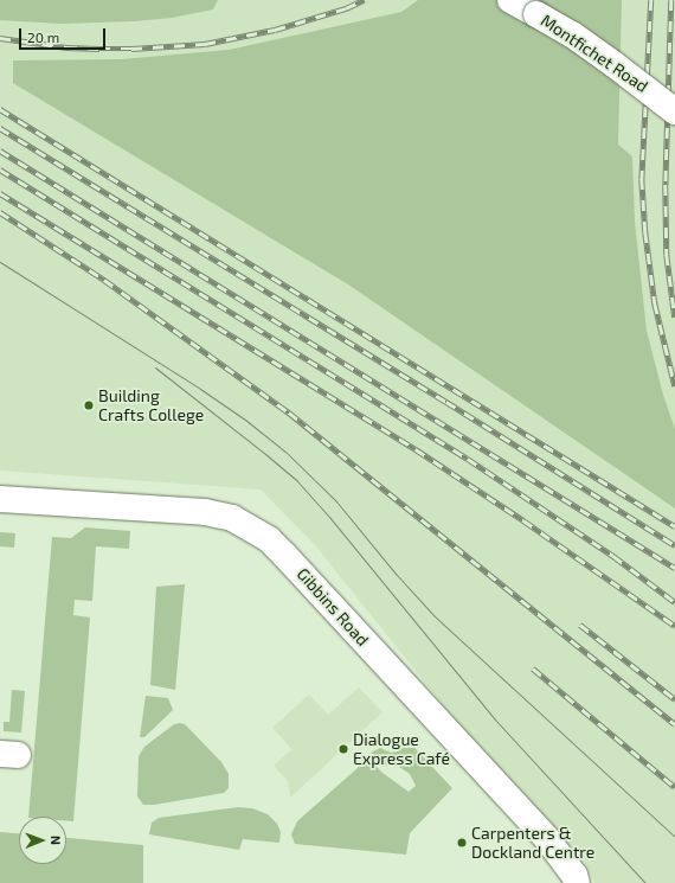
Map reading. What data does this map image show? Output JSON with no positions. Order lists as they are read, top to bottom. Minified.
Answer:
{"streets":{"street":["Montfichet Road","Gibbins Road"]},"places":["Building Crafts College","Dialogue Express Café","Carpenters & Dockland Centre"],"scale_bar":"20 m","north":"right"}
